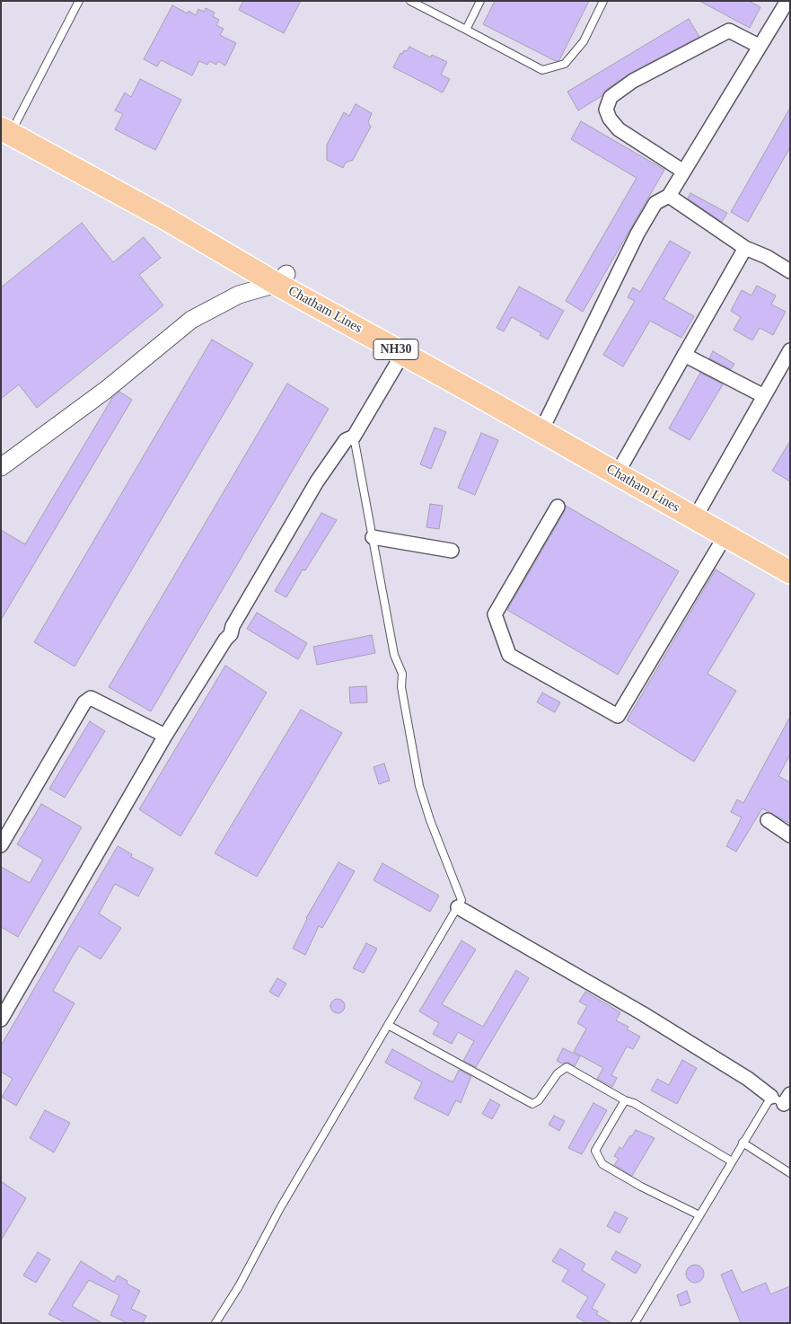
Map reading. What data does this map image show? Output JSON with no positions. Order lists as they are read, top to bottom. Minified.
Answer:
{"streets":{"highway":["Chatham Lines","NH30"]}}
